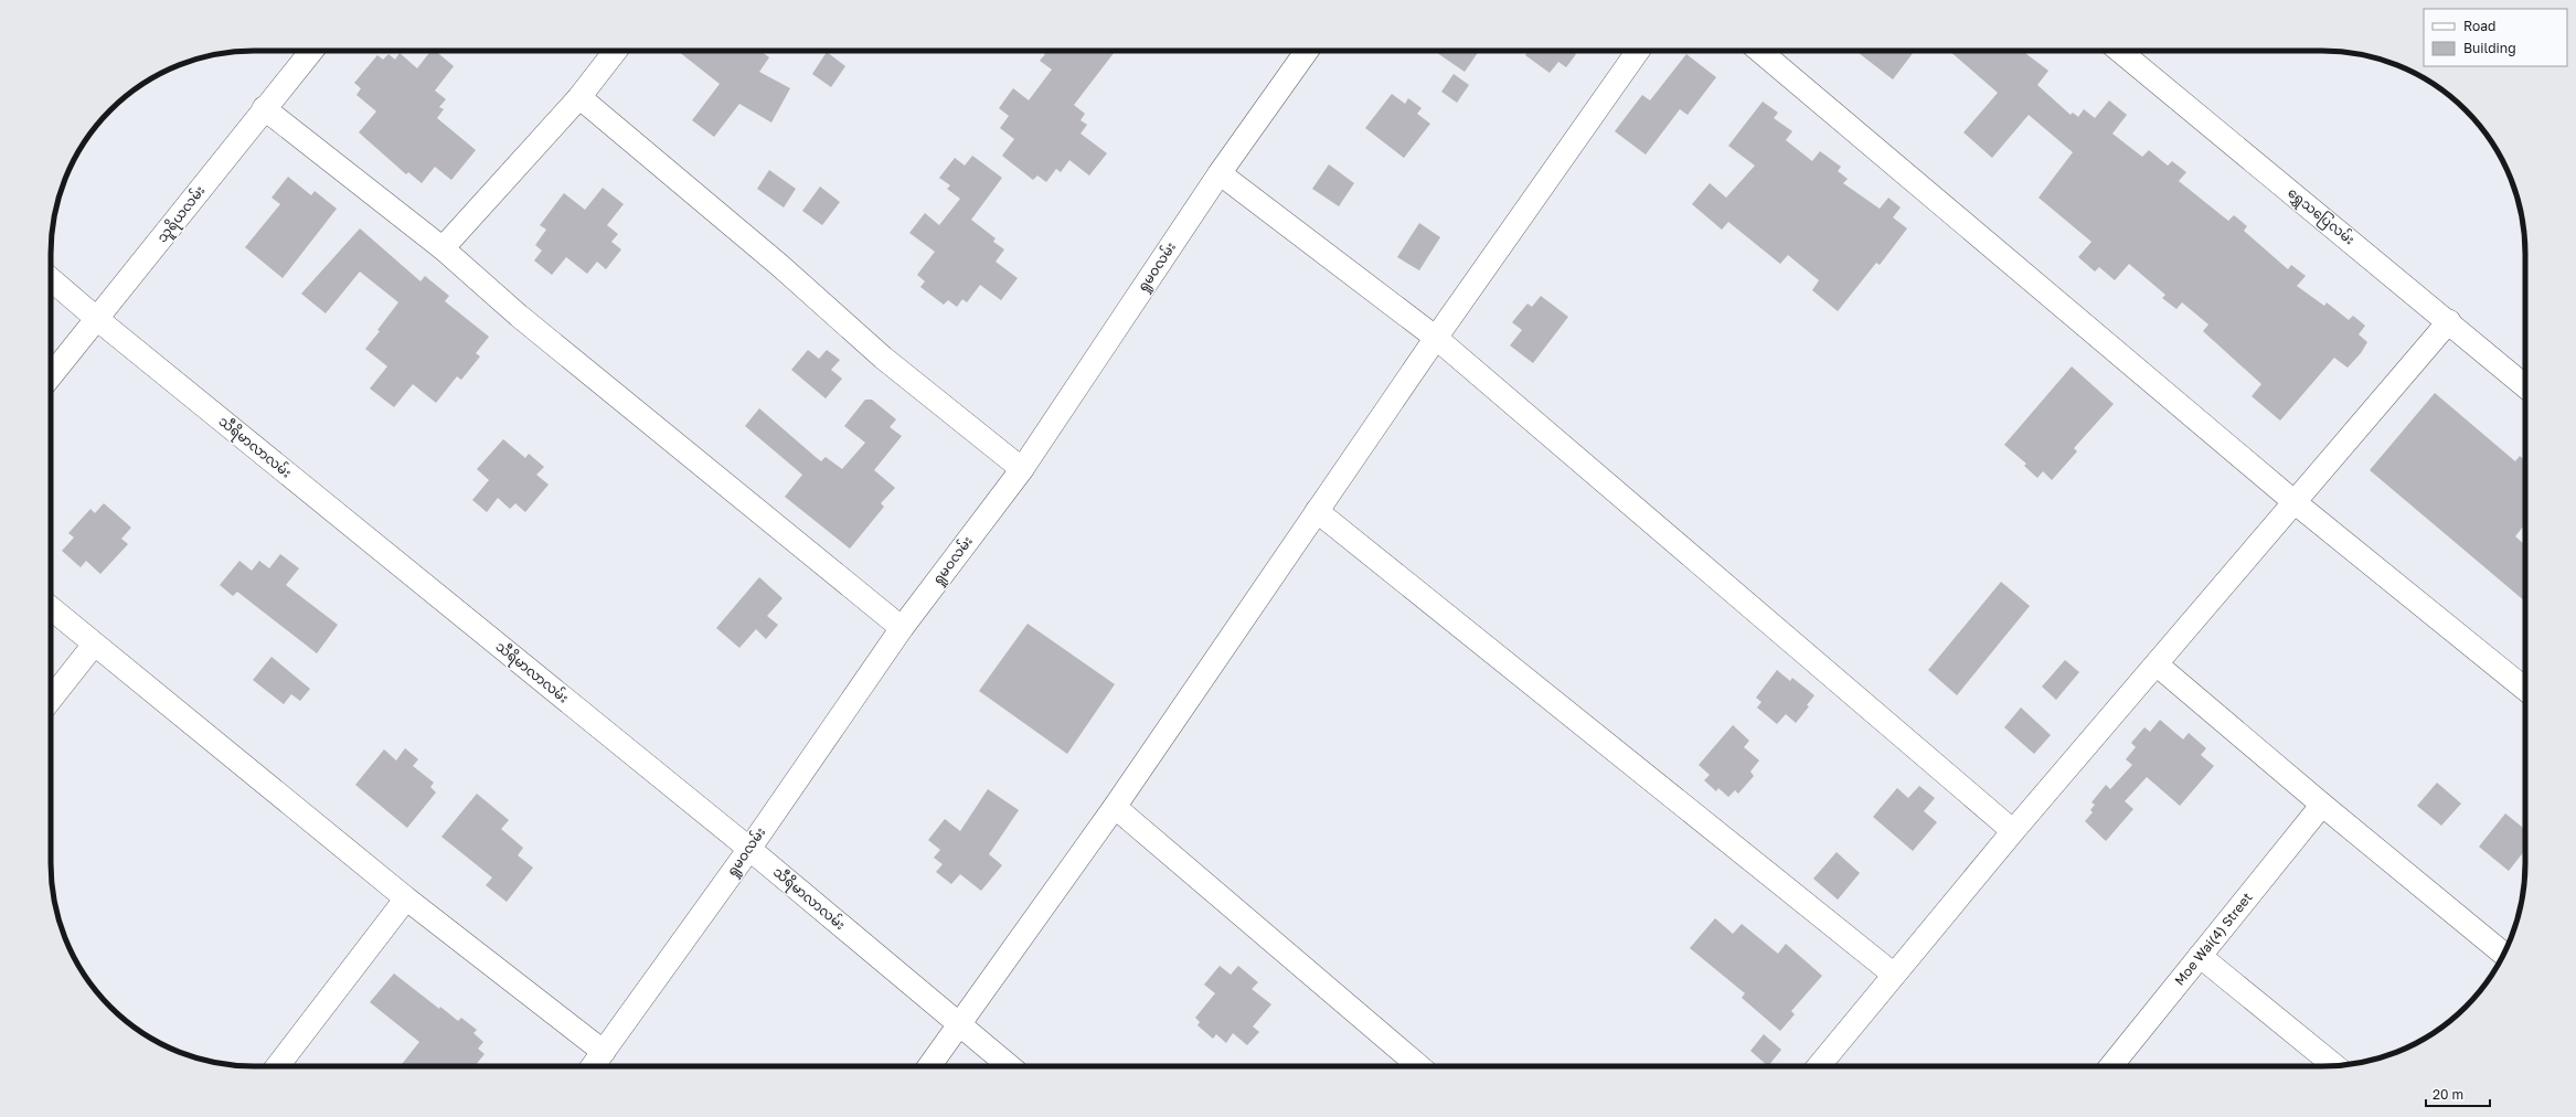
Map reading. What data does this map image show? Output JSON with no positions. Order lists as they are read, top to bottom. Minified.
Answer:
{"streets":{"street":["သူရိယလမ်း","ရွှေသပြေလမ်း","ရှုမဝလမ်း","သီရိမာလာလမ်း","Moe Wai(4) Street"]},"crossings":[["သူရိယလမ်း","သီရိမာလာလမ်း"],["ရှုမဝလမ်း","သီရိမာလာလမ်း"]],"legend":["Road","Building"],"scale_bar":"20 m"}
